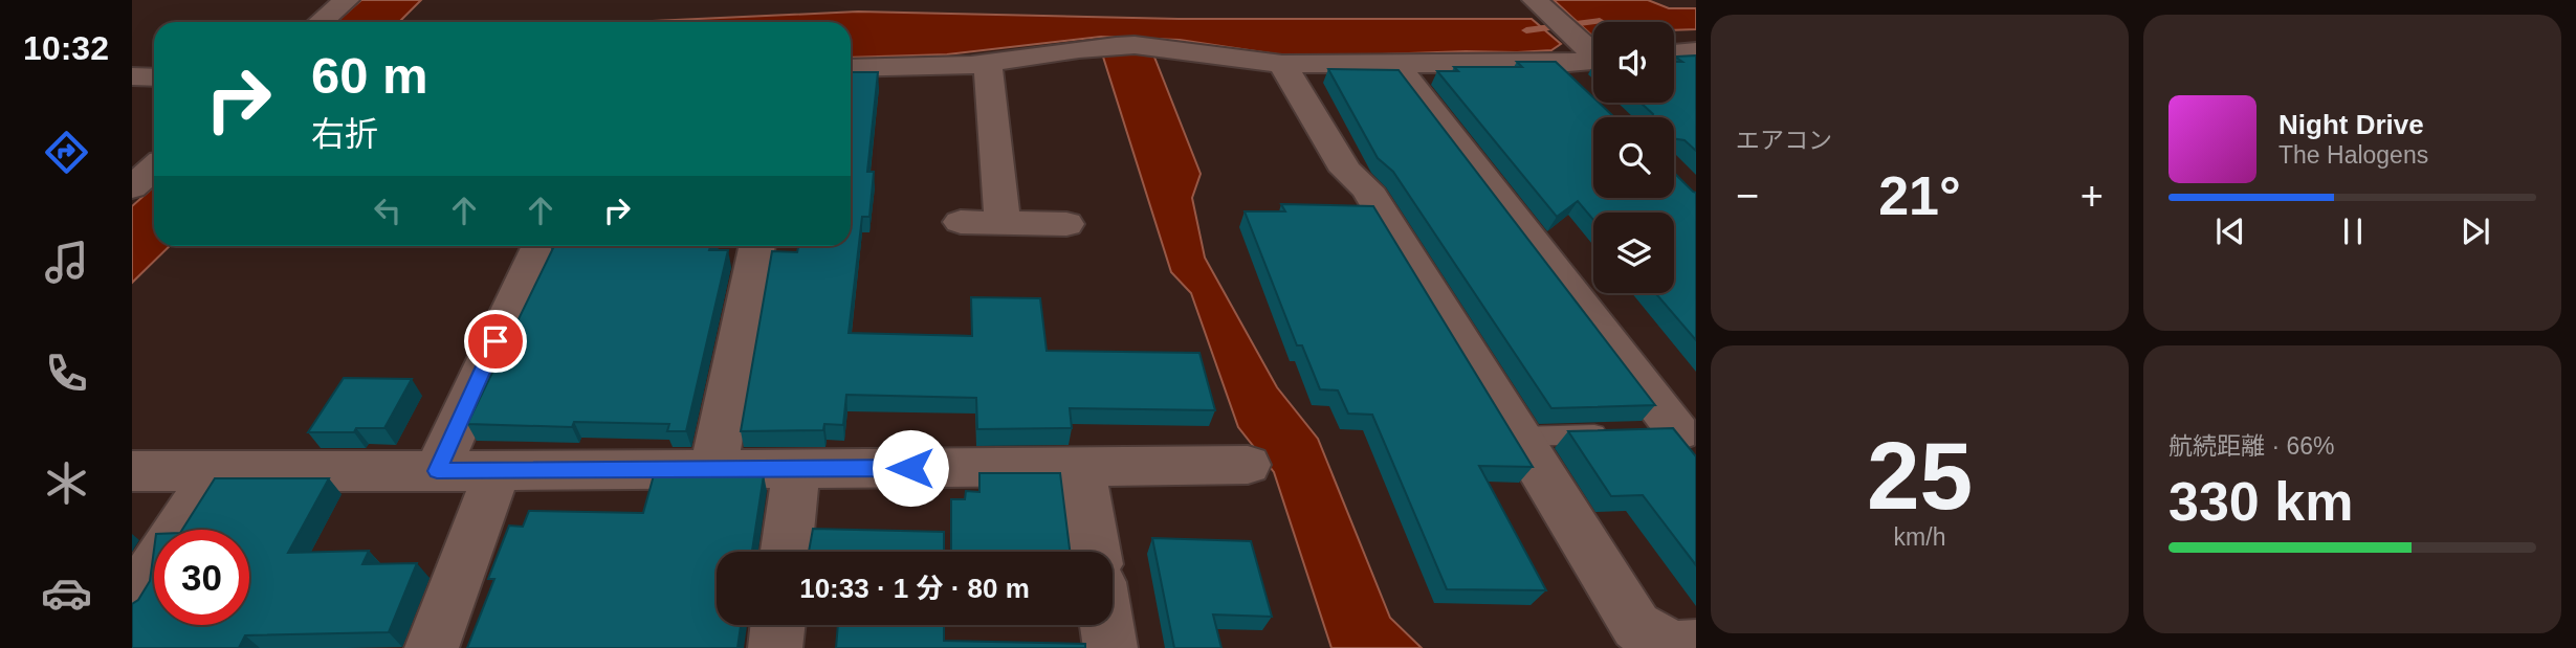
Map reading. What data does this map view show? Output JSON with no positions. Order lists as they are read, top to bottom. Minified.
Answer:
{"page":{"tabs":"10:32","tile":["エアコン",["25","km/h"],["航続距離 · 66%","330 km"]],"turn":["60 m","右折"],"song":["Night Drive","The Halogens"],"heat":["−","21°","+"],"limit":"30","trip":"10:33 · 1 分 · 80 m"}}
